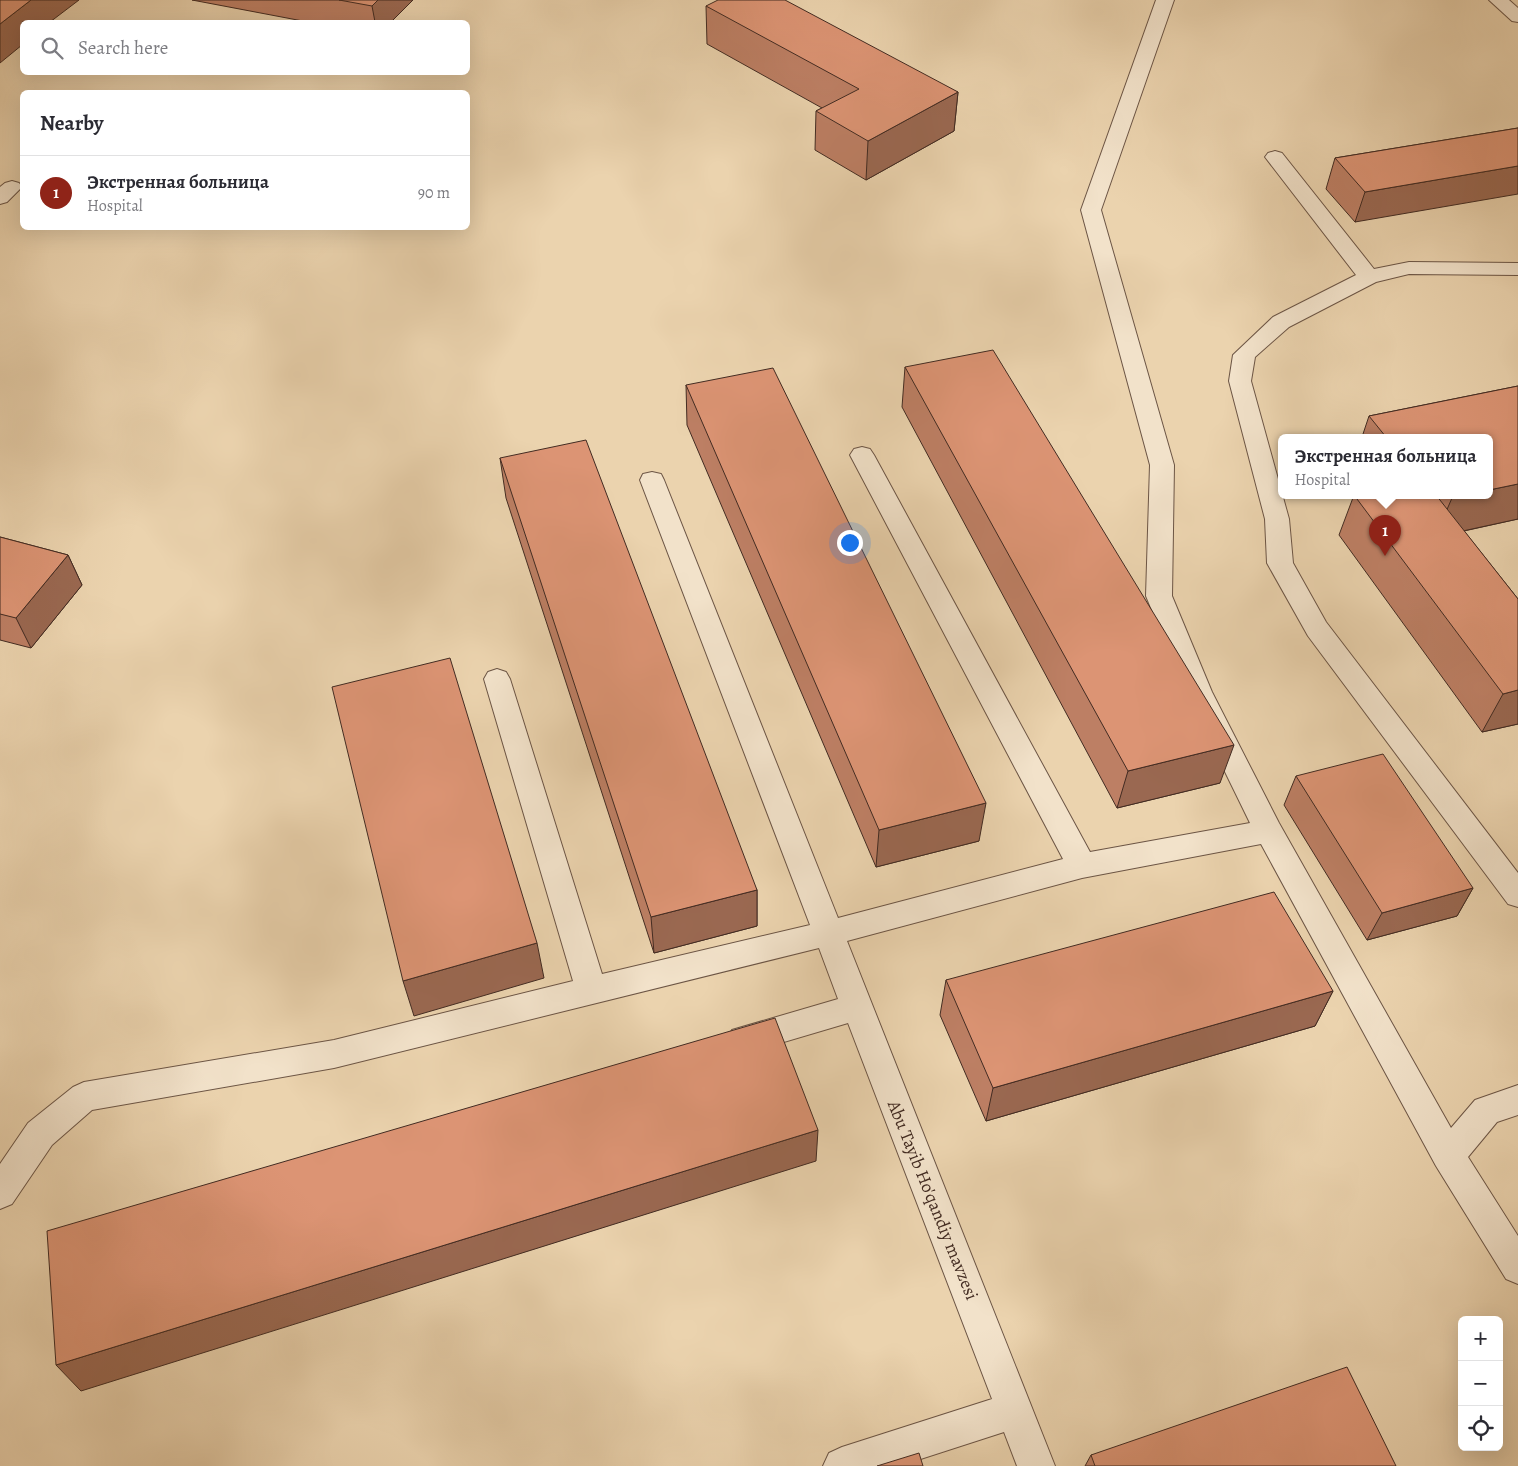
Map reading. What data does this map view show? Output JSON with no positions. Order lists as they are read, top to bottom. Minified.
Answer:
{"streets":{"street":["Abu Tayib Ho'qandiy mavzesi"]},"page":{"search":"Search here","heading":"Nearby","list":[{"mark":"1","name":"Экстренная больница","note":"Hospital","value":"90 m"}],"popup":["Экстренная больница","Hospital"],"pins":"1","map_buttons":["+","−"]}}
